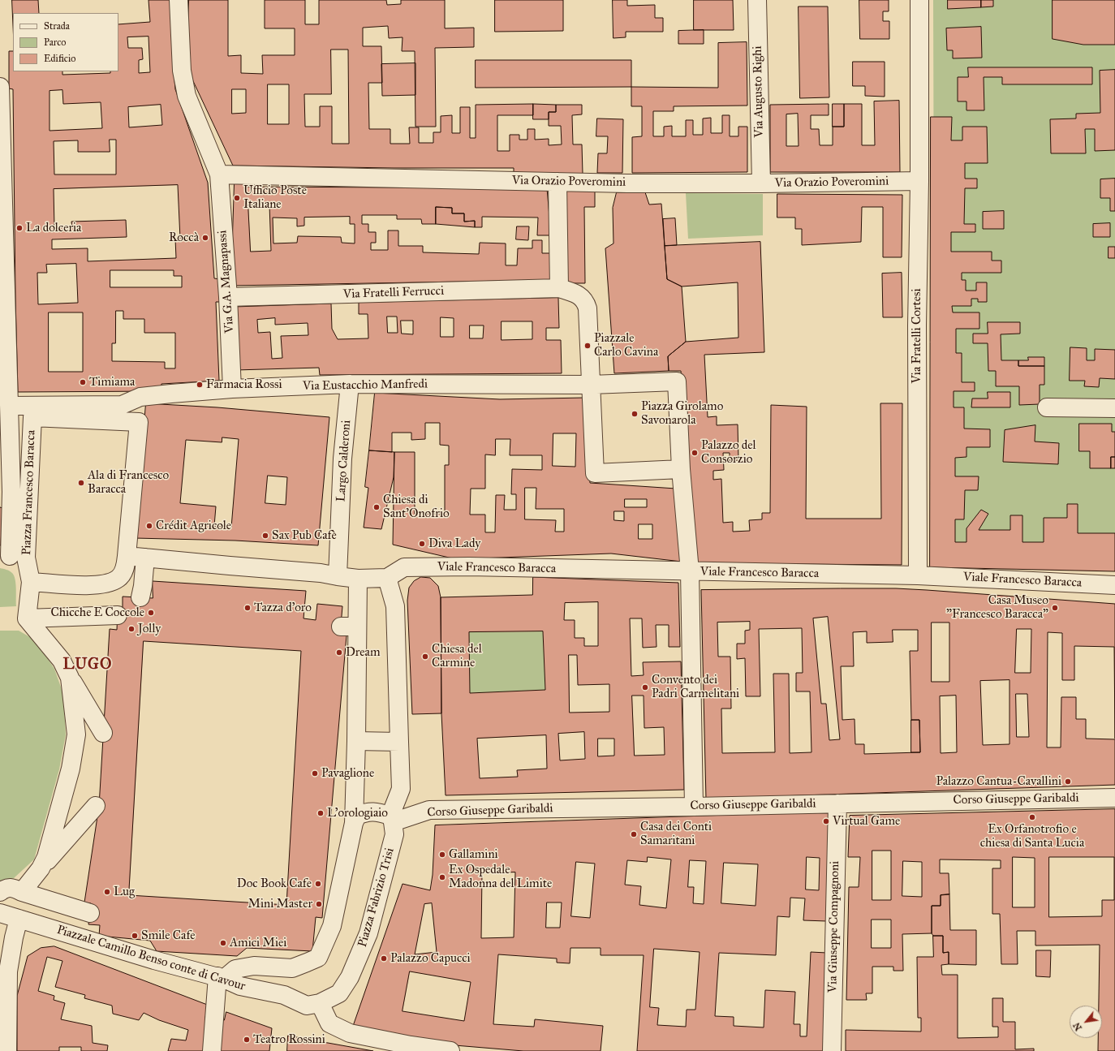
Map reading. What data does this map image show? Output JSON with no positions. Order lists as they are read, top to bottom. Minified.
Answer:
{"streets":{"street":["Via Augusto Righi","Via Orazio Poveromini","Via G.A. Magnapassi","Via Fratelli Ferrucci","Via Fratelli Cortesi","Via Eustacchio Manfredi","Largo Calderoni","Piazza Francesco Baracca","Viale Francesco Baracca","Corso Giuseppe Garibaldi","Piazza Fabrizio Trisi","Via Giuseppe Compagnoni","Piazzale Camillo Benso conte di Cavour"]},"crossings":[["Via Augusto Righi","Via Orazio Poveromini"],["Via Orazio Poveromini","Via G.A. Magnapassi"],["Via Orazio Poveromini","Via Fratelli Cortesi"],["Via G.A. Magnapassi","Via Fratelli Ferrucci"],["Via G.A. Magnapassi","Via Eustacchio Manfredi"],["Via Fratelli Cortesi","Viale Francesco Baracca"],["Via Eustacchio Manfredi","Largo Calderoni"],["Viale Francesco Baracca","Piazza Fabrizio Trisi"],["Corso Giuseppe Garibaldi","Piazza Fabrizio Trisi"],["Corso Giuseppe Garibaldi","Via Giuseppe Compagnoni"],["Piazza Fabrizio Trisi","Piazzale Camillo Benso conte di Cavour"]],"districts":["LUGO"],"places":["Ufficio Poste Italiane","La dolceria","Roccà","Piazzale Carlo Cavina","Timiama","Farmacia Rossi","Piazza Girolamo Savonarola","Palazzo del Consorzio","Ala di Francesco Baracca","Chiesa di Sant'Onofrio","Crédit Agricole","Sax Pub Cafè","Diva Lady","Tazza d'oro","Casa Museo \"Francesco Baracca\"","Chicche E Coccole","Jolly","Dream","Chiesa del Carmine","Convento dei Padri Carmelitani","Pavaglione","Palazzo Cantua-Cavallini","L'orologiaio","Ex Orfanotrofio e chiesa di Santa Lucia","Virtual Game","Casa dei Conti Samaritani","Gallamini","Ex Ospedale Madonna del Limite","Doc Book Cafe","Lug","Mini Master","Smile Cafe","Amici Miei","Palazzo Capucci","Teatro Rossini"],"legend":["Strada","Parco","Edificio"],"north":"bottom left"}
